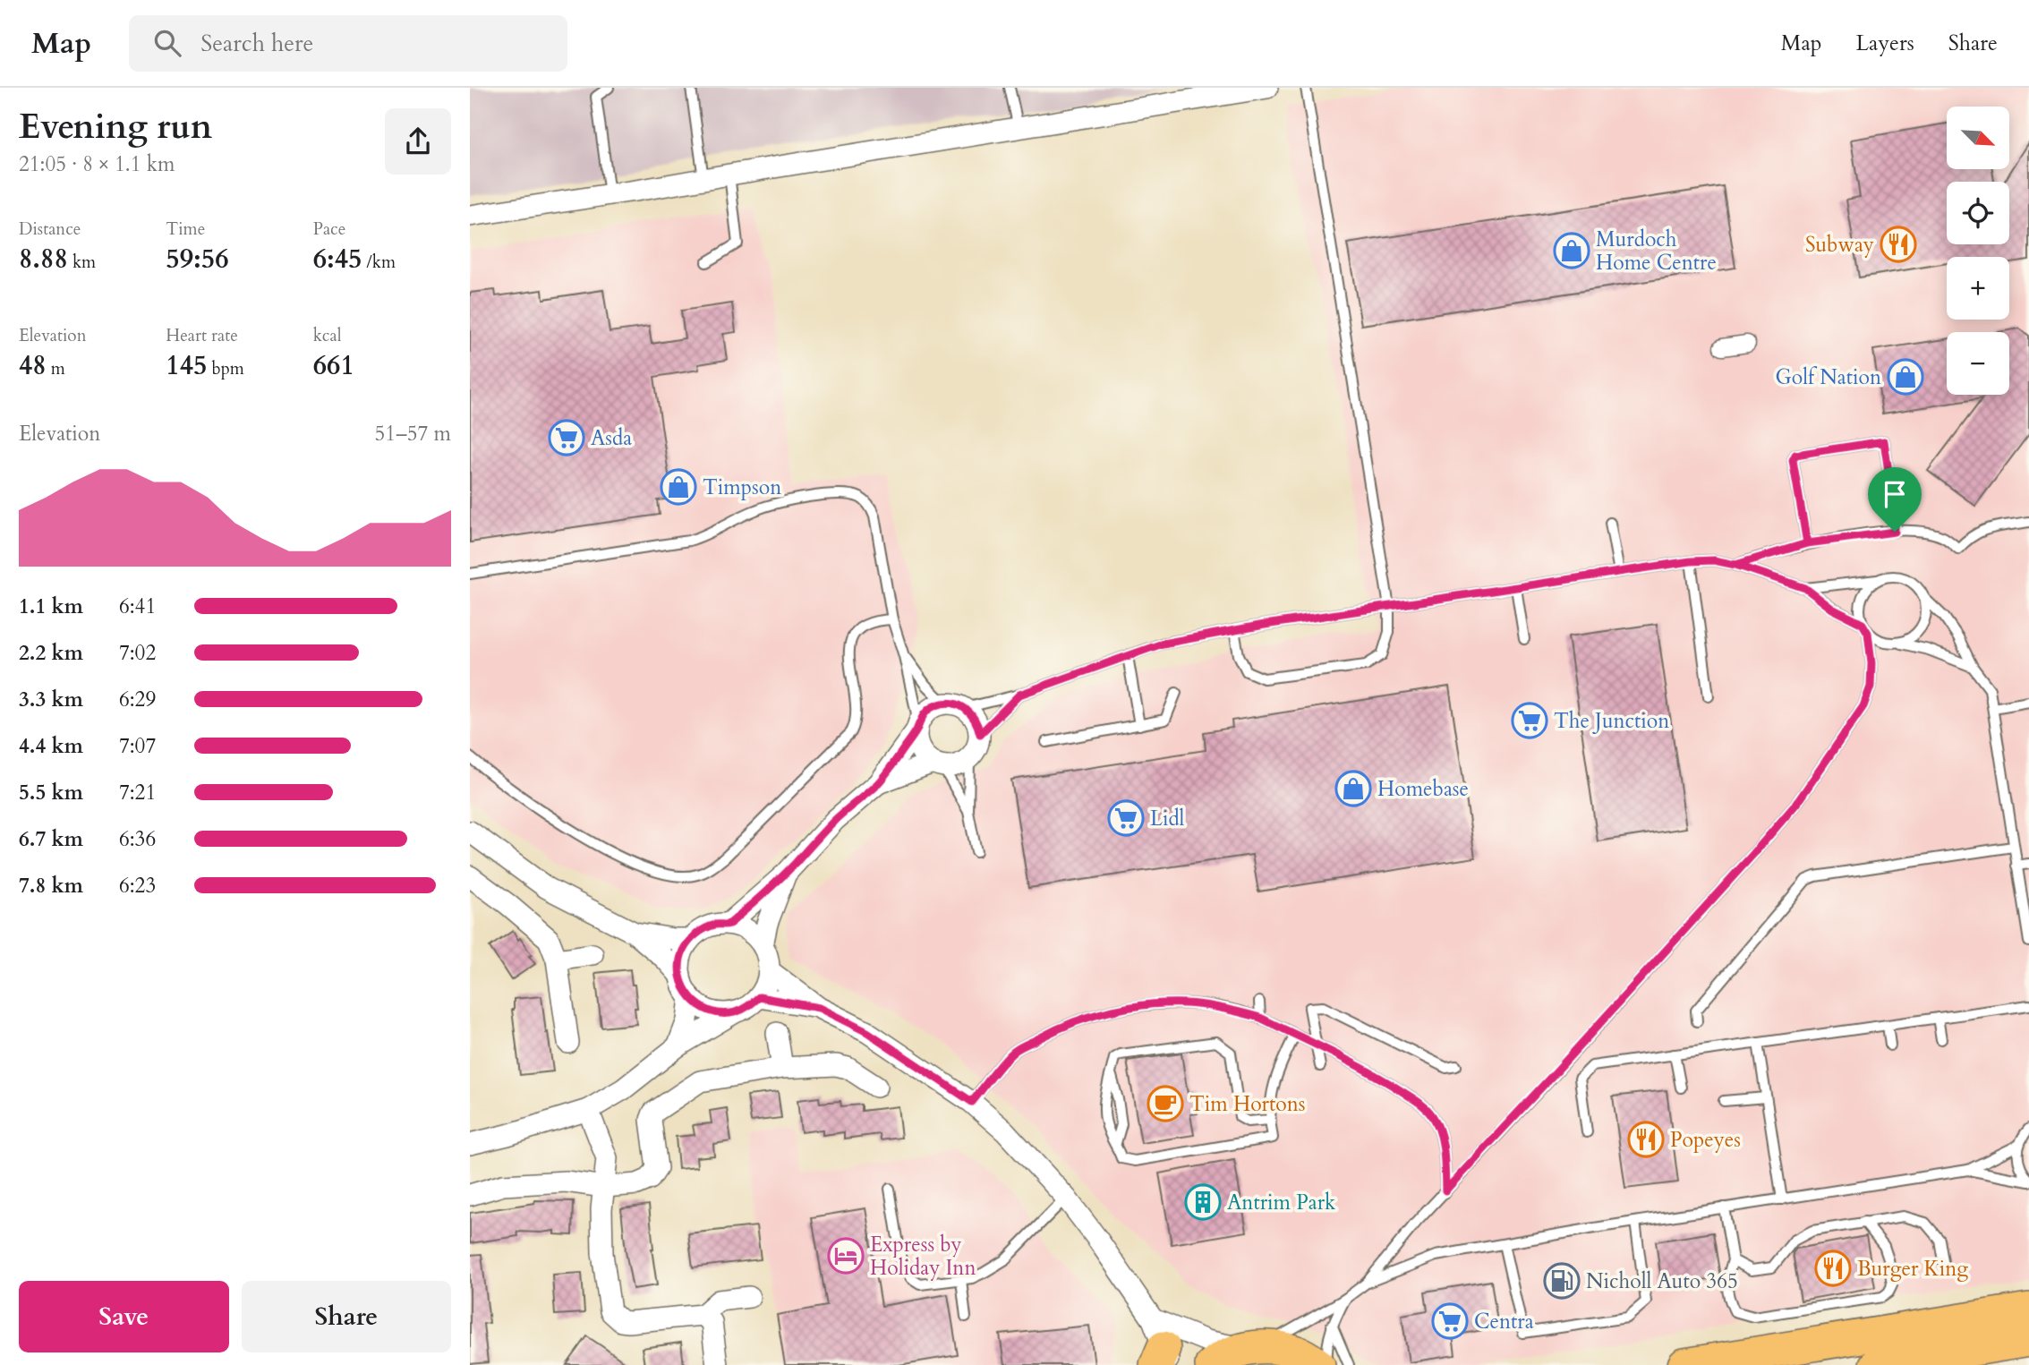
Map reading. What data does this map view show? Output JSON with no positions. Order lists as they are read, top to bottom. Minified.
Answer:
{"places":{"restaurant":["Subway","Popeyes","Burger King"],"shop":["Murdoch Home Centre","Golf Nation","Timpson","Homebase"],"supermarket":["Asda","The Junction","Lidl","Centra"],"cafe":["Tim Hortons"],"building":["Antrim Park"],"hotel":["Express by Holiday Inn"],"fuel station":["Nicholl Auto 365"]},"north":"bottom right","page":{"header":"Map","search":"Search here","nav":["Map","Layers","Share"],"heading":["Evening run","21:05 · 8 × 1.1 km"],"map_buttons":["+","−"],"stats":[["Distance","8.88 km"],["Time","59:56"],["Pace","6:45 /km"],["Elevation","48 m"],["Heart rate","145 bpm"],["kcal","661"]],"chart":["Elevation","51–57 m"],"list":[{"name":"1.1 km","note":"6:41"},{"name":"2.2 km","note":"7:02"},{"name":"3.3 km","note":"6:29"},{"name":"4.4 km","note":"7:07"},{"name":"5.5 km","note":"7:21"},{"name":"6.7 km","note":"6:36"},{"name":"7.8 km","note":"6:23"}],"buttons":["Save","Share"]}}
